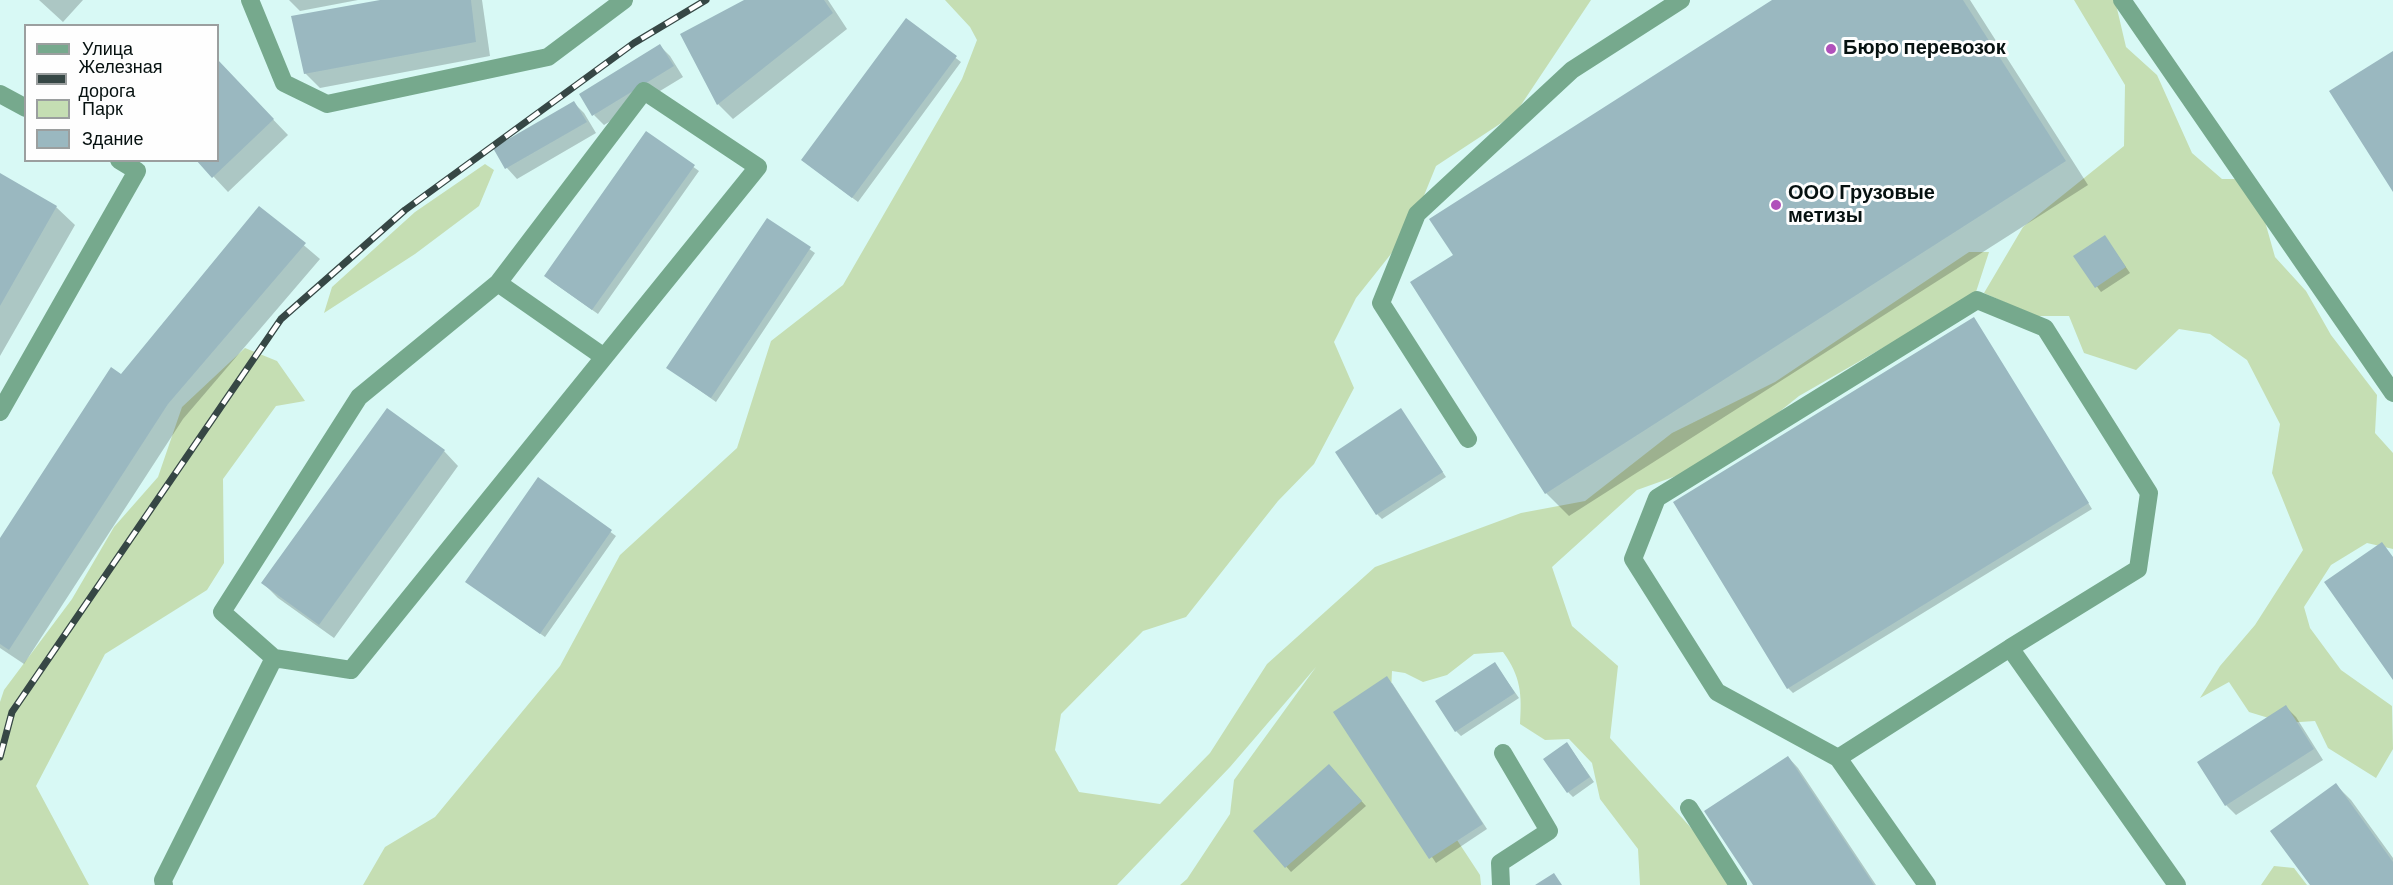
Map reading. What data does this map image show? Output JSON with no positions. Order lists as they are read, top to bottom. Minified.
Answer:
{"places":["Бюро перевозок","ООО Грузовые метизы"],"legend":["Улица","Железная дорога","Парк","Здание"]}
